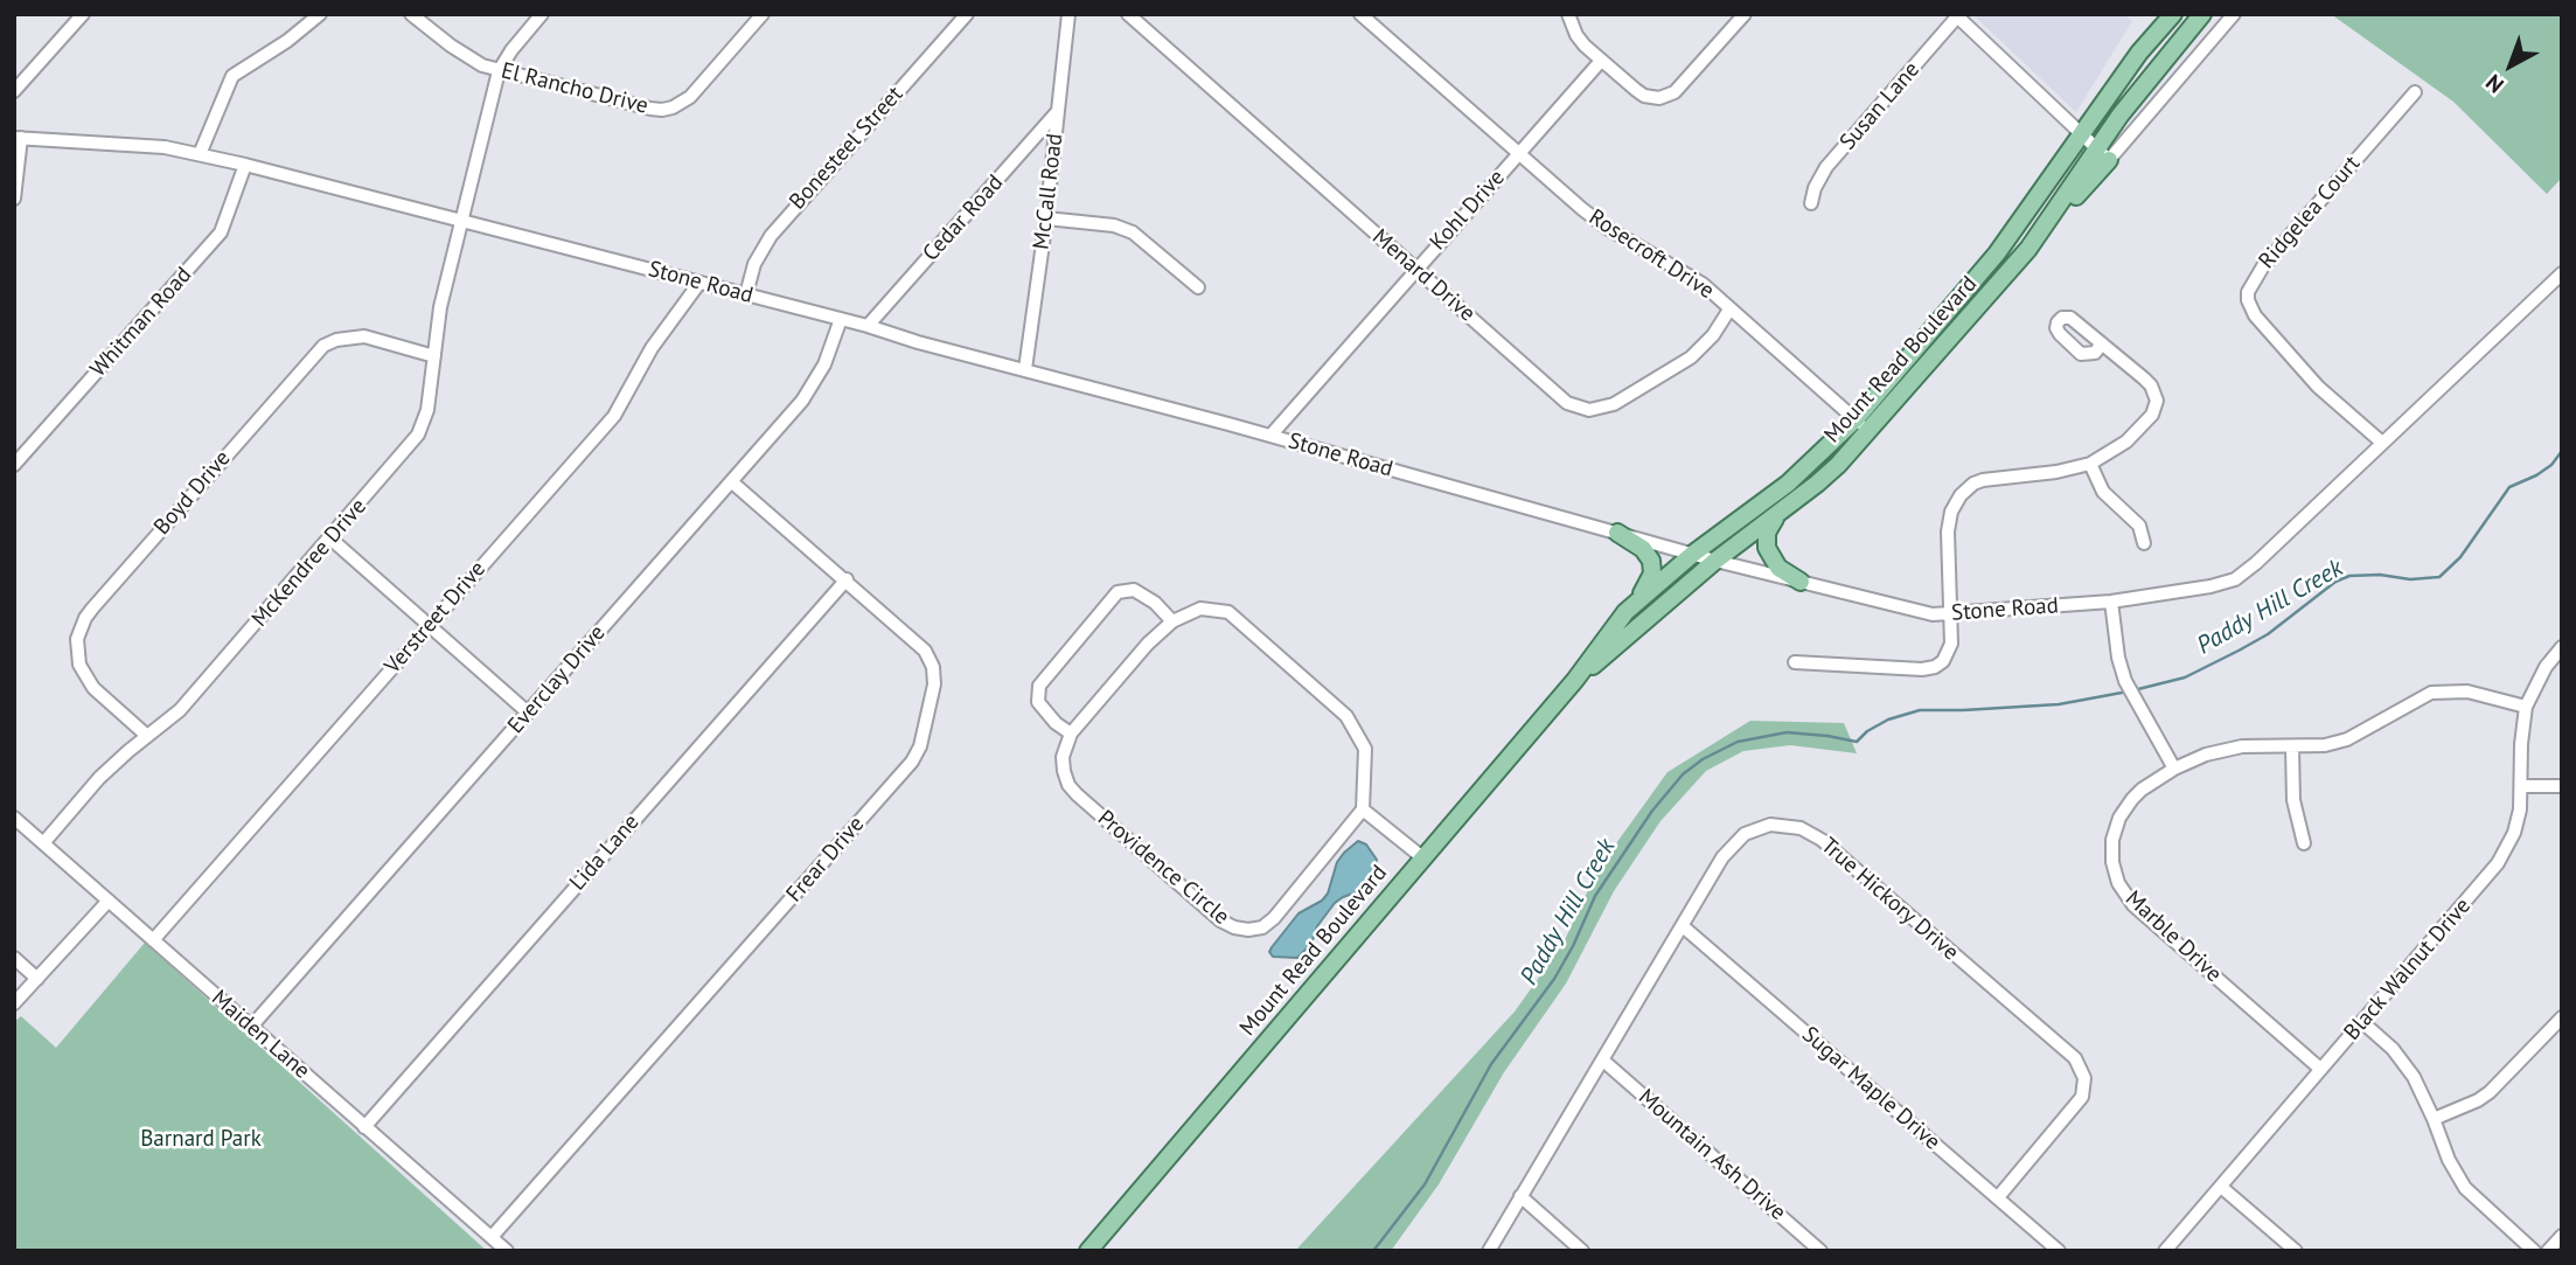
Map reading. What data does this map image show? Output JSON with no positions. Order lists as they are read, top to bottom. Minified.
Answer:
{"streets":{"main road":["Mount Read Boulevard"],"street":["El Rancho Drive","Susan Lane","Bonesteel Street","McCall Road","Kohl Drive","Ridgelea Court","Cedar Road","Rosecroft Drive","Menard Drive","Stone Road","Whitman Road","Boyd Drive","McKendree Drive","Verstreet Drive","Everclay Drive","Lida Lane","Frear Drive","Providence Circle","True Hickory Drive","Marble Drive","Black Walnut Drive","Maiden Lane","Sugar Maple Drive","Mountain Ash Drive"]},"crossings":[["El Rancho Drive","McKendree Drive"],["Bonesteel Street","Stone Road"],["McCall Road","Cedar Road"],["McCall Road","Stone Road"],["Kohl Drive","Rosecroft Drive"],["Kohl Drive","Menard Drive"],["Kohl Drive","Stone Road"],["Ridgelea Court","Stone Road"],["Cedar Road","Stone Road"],["Rosecroft Drive","Menard Drive"],["Rosecroft Drive","Mount Read Boulevard"],["Stone Road","Whitman Road"],["Stone Road","Mount Read Boulevard"],["Stone Road","McKendree Drive"],["Stone Road","Verstreet Drive"],["Stone Road","Everclay Drive"],["Boyd Drive","McKendree Drive"],["McKendree Drive","Maiden Lane"],["Verstreet Drive","Maiden Lane"],["Everclay Drive","Frear Drive"],["Everclay Drive","Maiden Lane"],["Lida Lane","Frear Drive"],["Lida Lane","Maiden Lane"],["Frear Drive","Maiden Lane"],["True Hickory Drive","Sugar Maple Drive"],["True Hickory Drive","Mountain Ash Drive"],["Marble Drive","Black Walnut Drive"]],"water":["Paddy Hill Creek"],"parks":["Barnard Park"],"north":"bottom left"}
